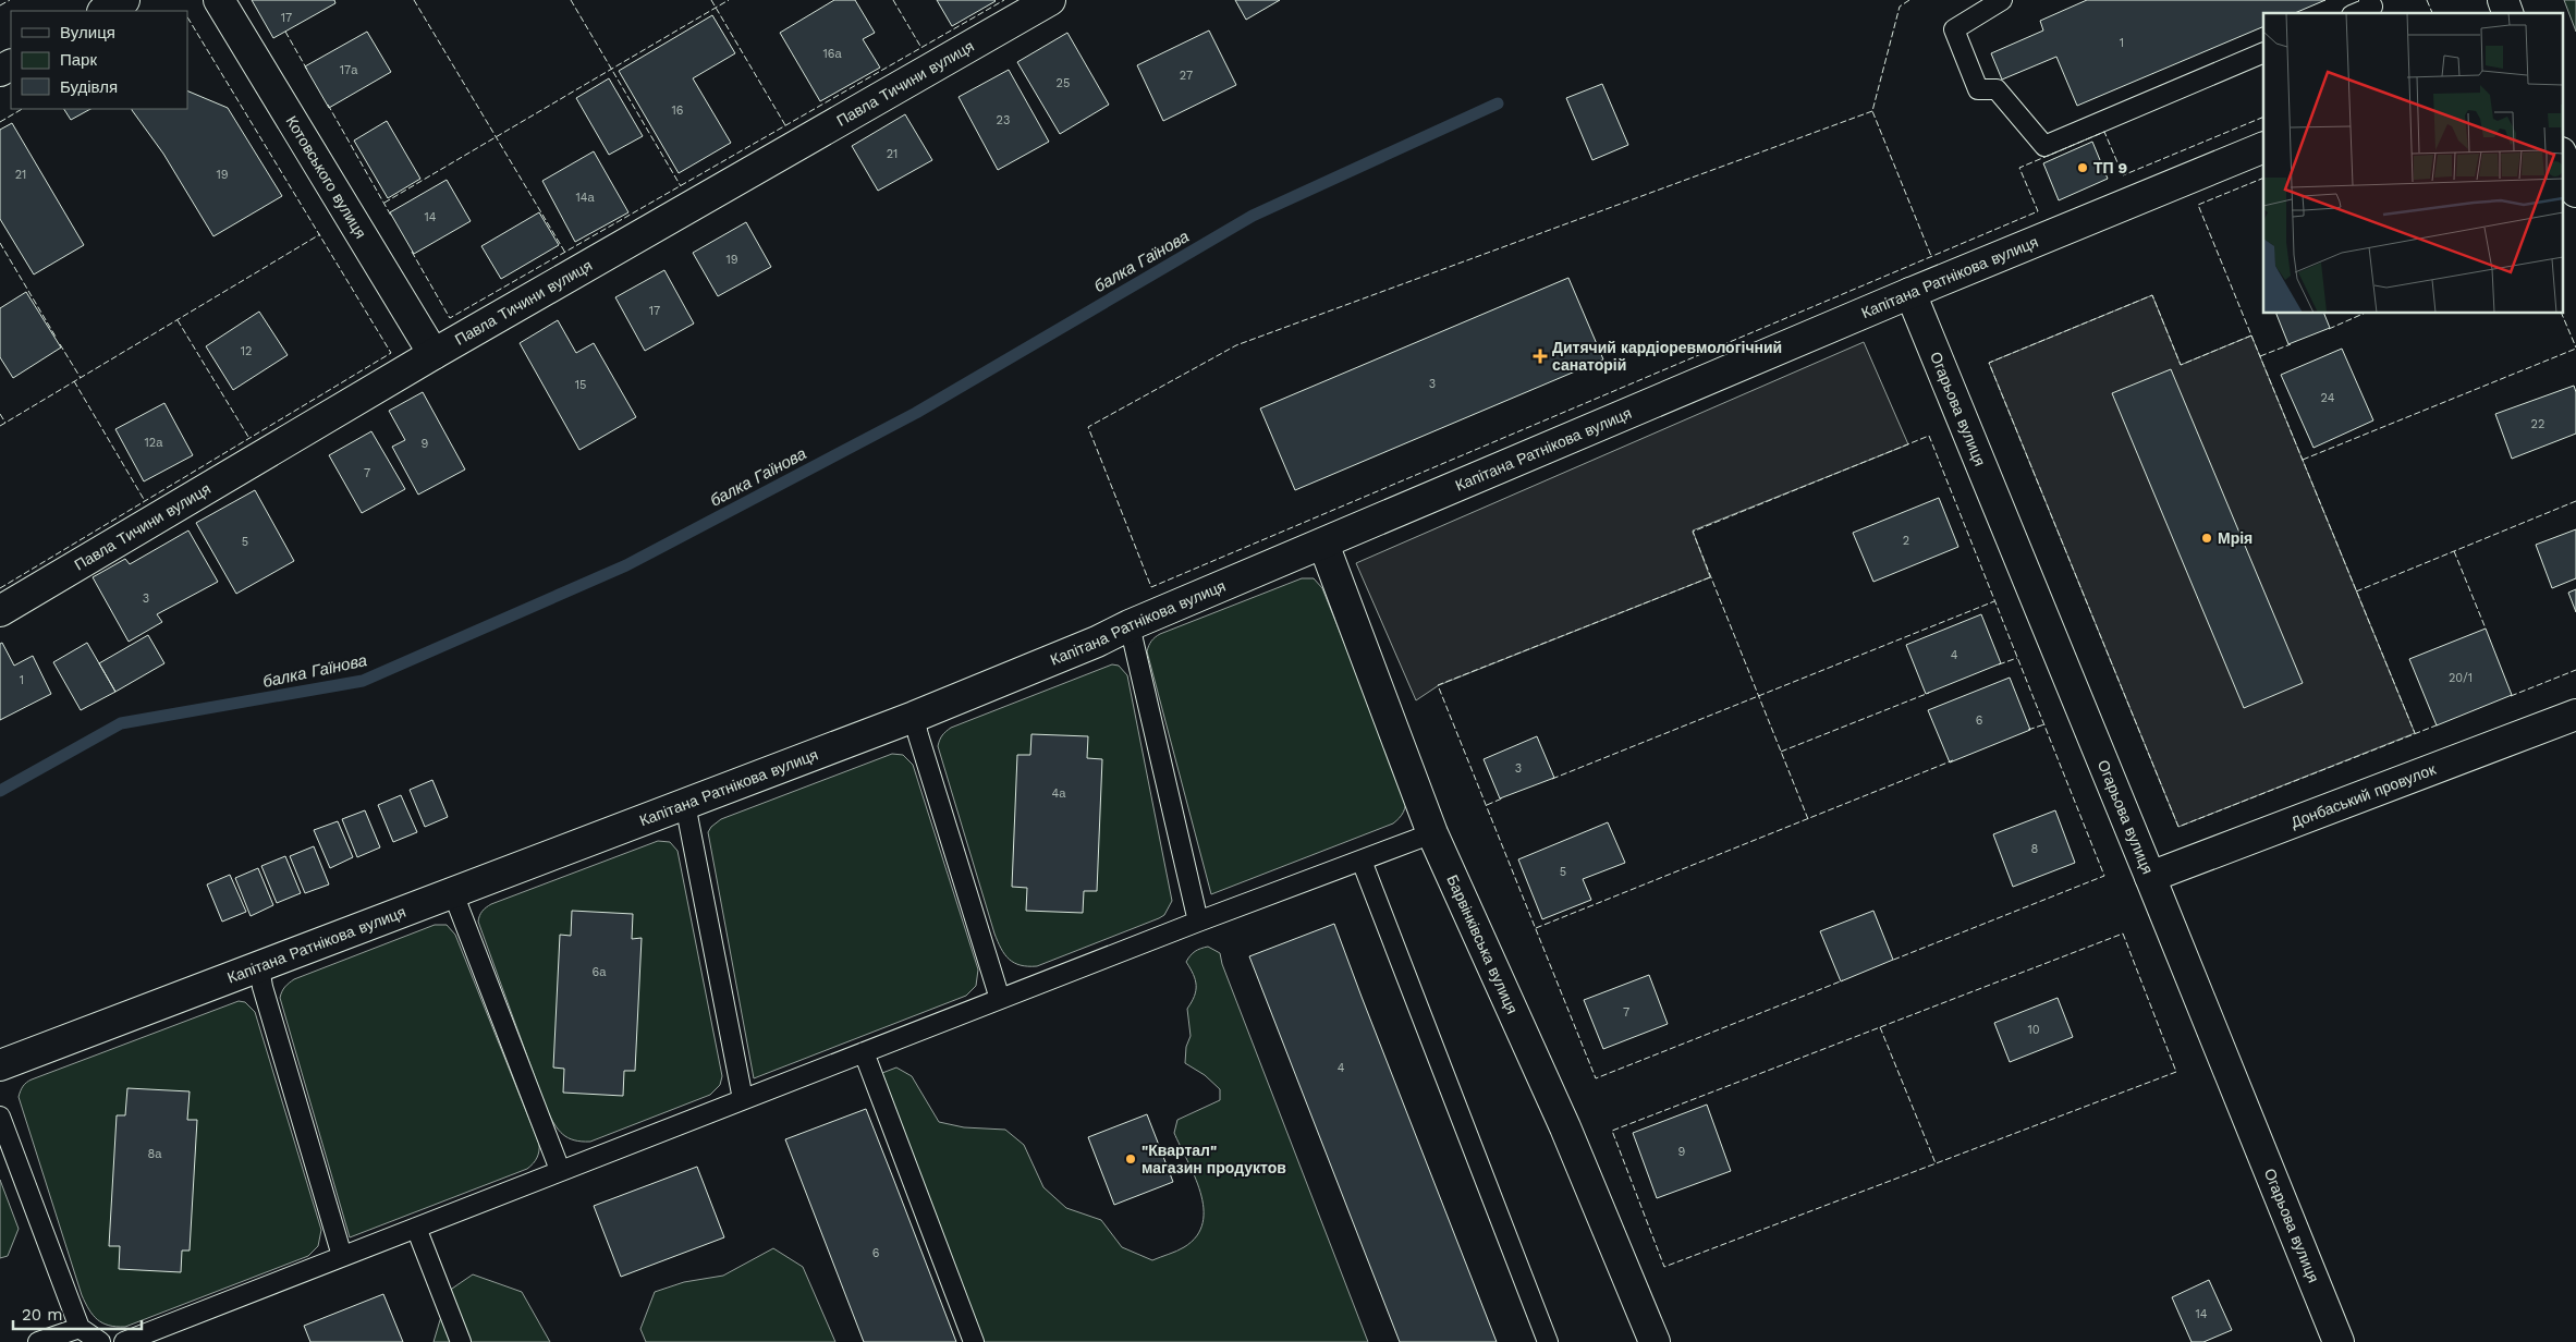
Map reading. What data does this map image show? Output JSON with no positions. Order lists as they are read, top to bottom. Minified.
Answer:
{"streets":{"street":["Павла Тичини вулиця","Котовського вулиця","Капітана Ратнікова вулиця","Огарьова вулиця","Донбаський провулок","Барвінківська вулиця"]},"crossings":[["Павла Тичини вулиця","Котовського вулиця"],["Капітана Ратнікова вулиця","Огарьова вулиця"],["Капітана Ратнікова вулиця","Барвінківська вулиця"],["Огарьова вулиця","Донбаський провулок"]],"water":["балка Гаїнова"],"places":{"other":["ТП 9","Мрія","\"Квартал\" магазин продуктов"],"health":["Дитячий кардіоревмологічний санаторій"]},"house_numbers":["17","1","16а","17а","27","25","16","23","21","21","19","14а","14","19","17","12","3","15","24","22","12а","9","7","2","5","3","4","20/1","1","6","3","4а","8","5","6а","7","10","4","9","8а","6","14"],"legend":["Вулиця","Парк","Будівля"],"scale_bar":"20 m"}
